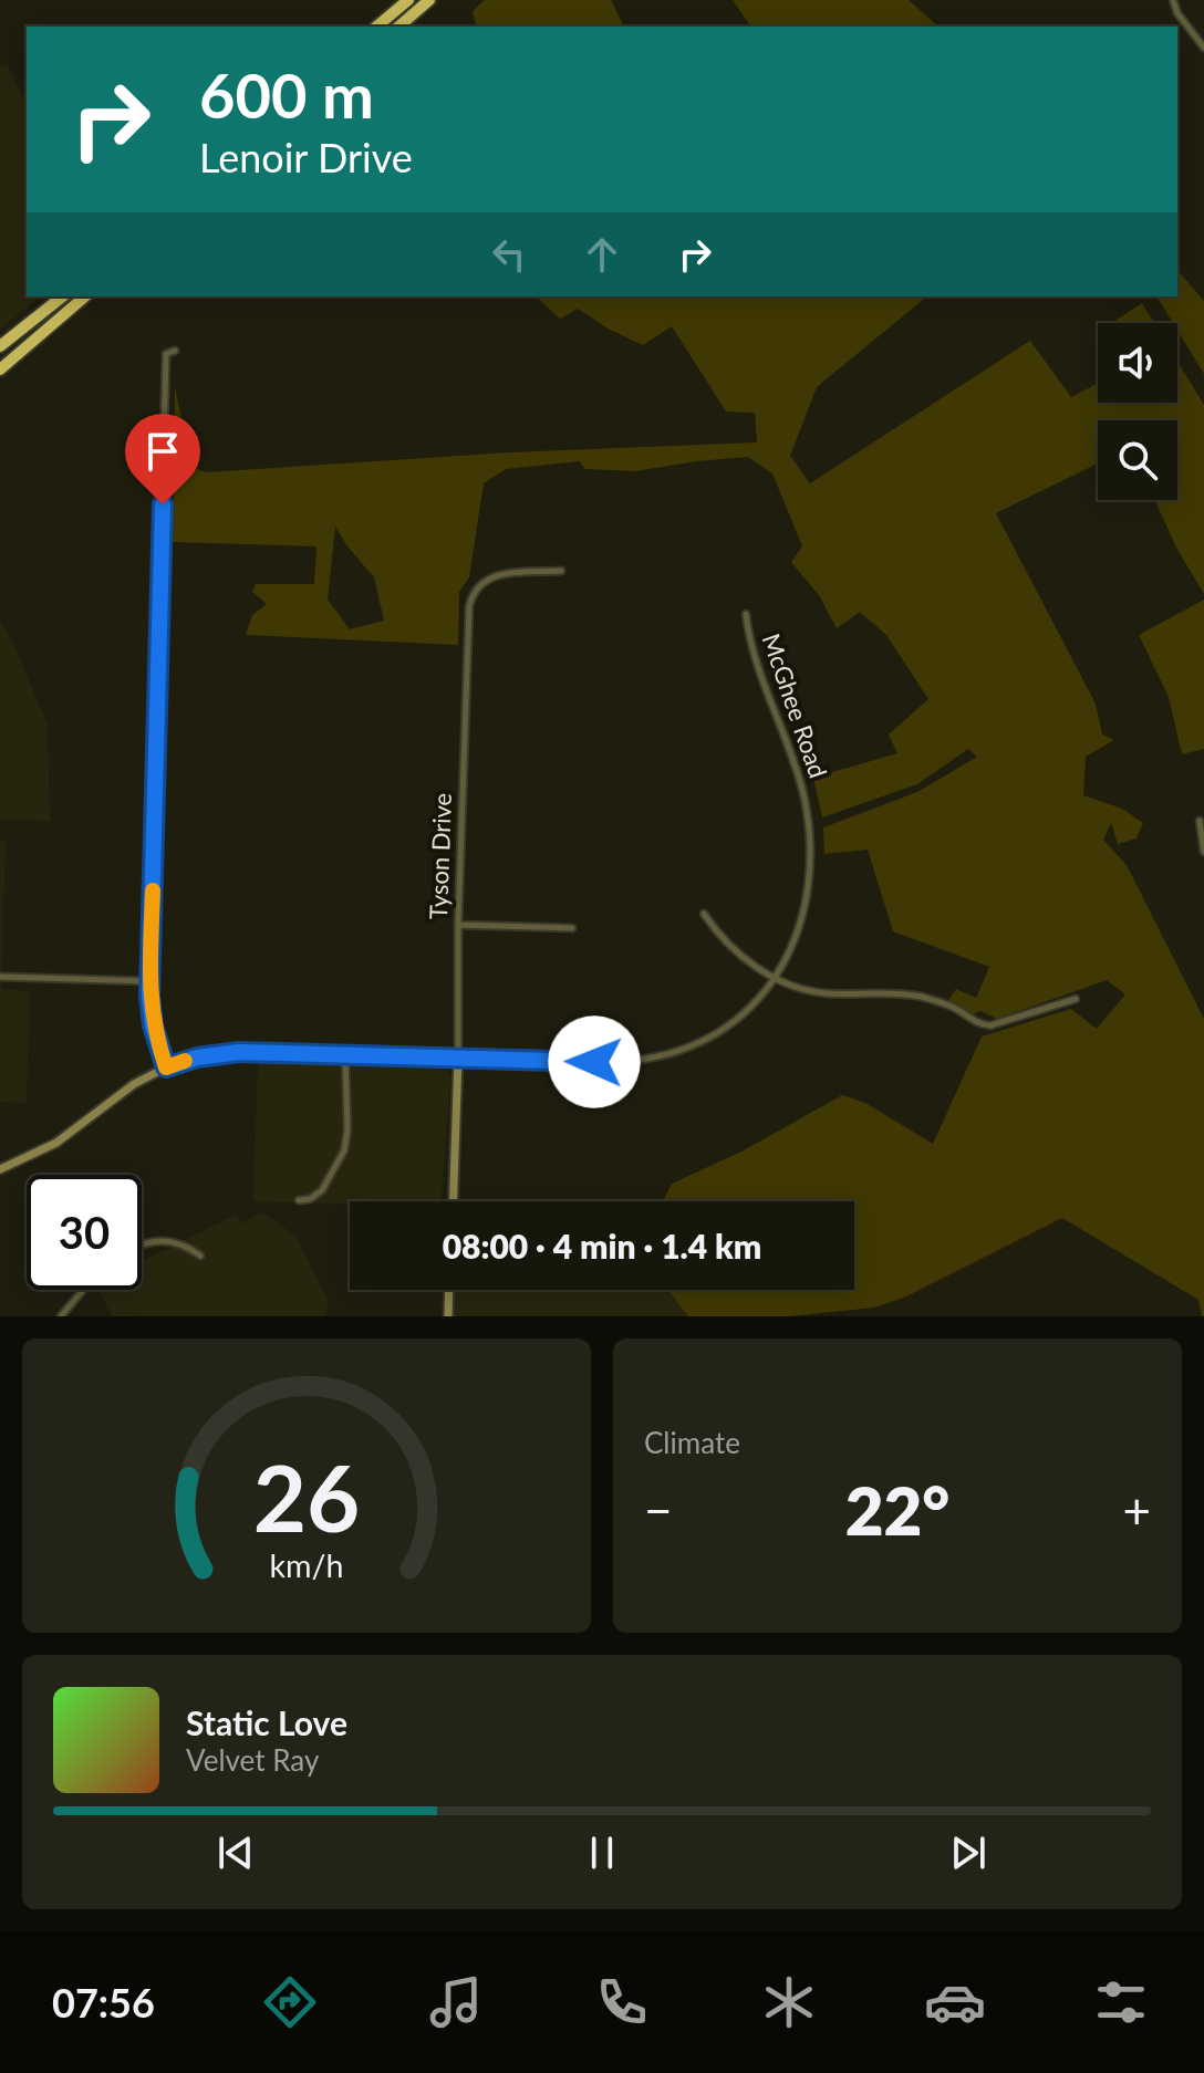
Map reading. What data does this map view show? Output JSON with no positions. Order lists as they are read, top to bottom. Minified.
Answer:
{"streets":{"street":["McGhee Road","Tyson Drive"]},"crossings":[["McGhee Road","Tyson Drive"]],"page":{"turn":["600 m","Lenoir Drive"],"limit":"30","trip":"08:00 · 4 min · 1.4 km","tile":"Climate","heat":["−","22°","+"],"song":["Static Love","Velvet Ray"],"tabs":"07:56","gauge":["26","km/h"]}}
